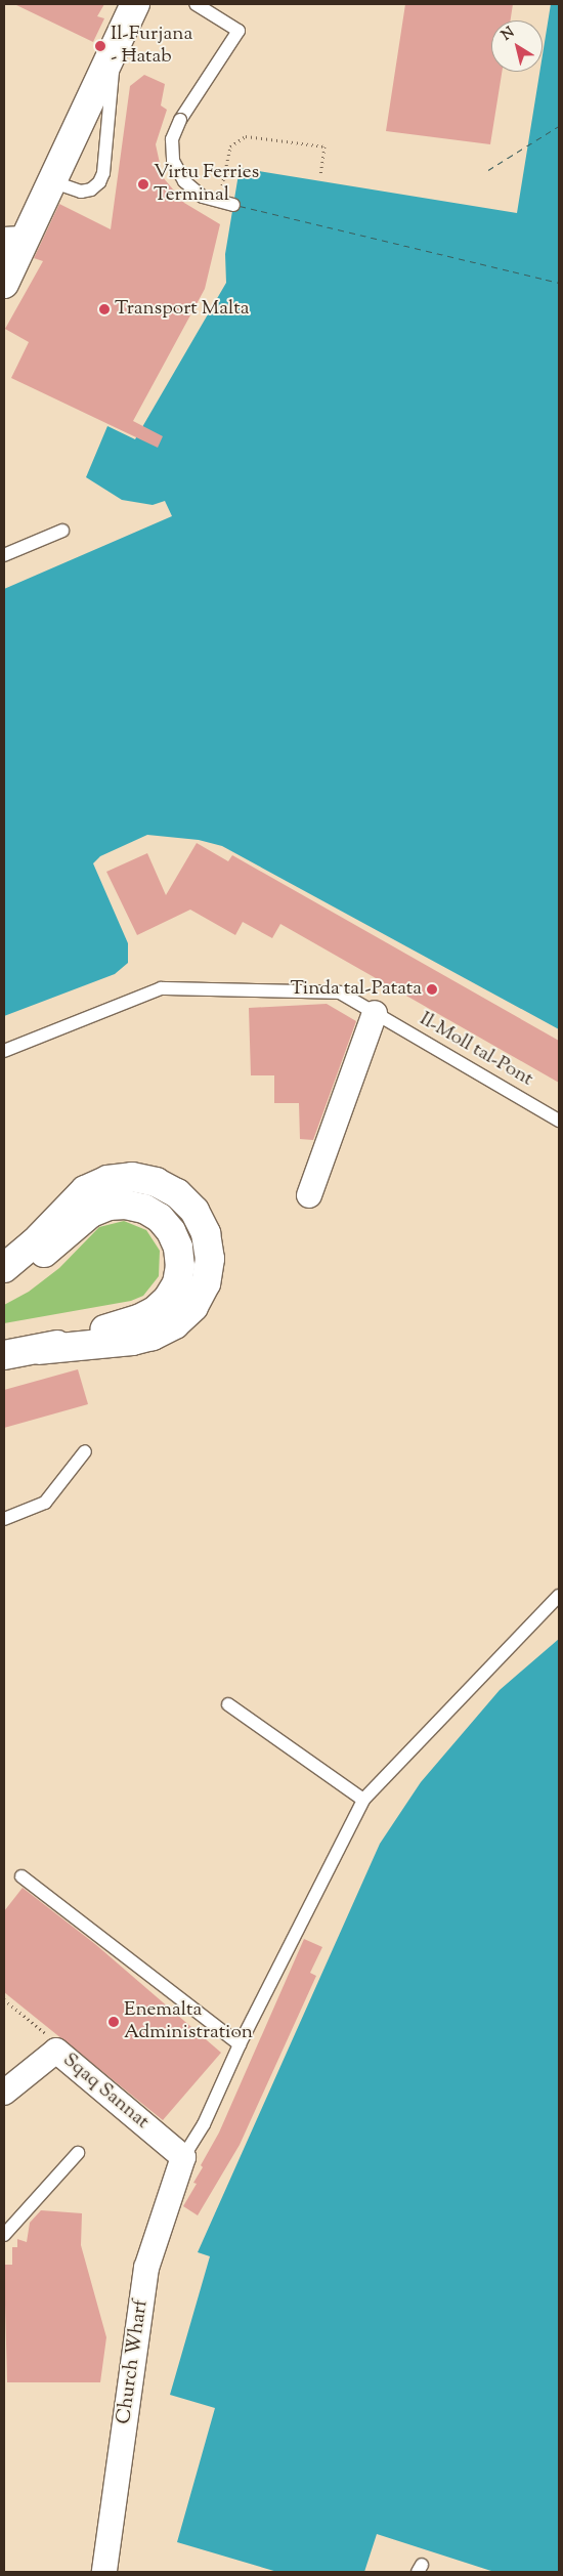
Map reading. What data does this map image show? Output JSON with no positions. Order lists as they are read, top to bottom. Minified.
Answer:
{"streets":{"street":["Sqaq Sannat","Church Wharf"],"lane":["Il-Moll tal-Pont"]},"crossings":[["Sqaq Sannat","Church Wharf"]],"places":["Il-Furjana - Ħatab","Virtu Ferries Terminal","Transport Malta","Tinda tal-Patata","Enemalta Administration"],"north":"top left"}
